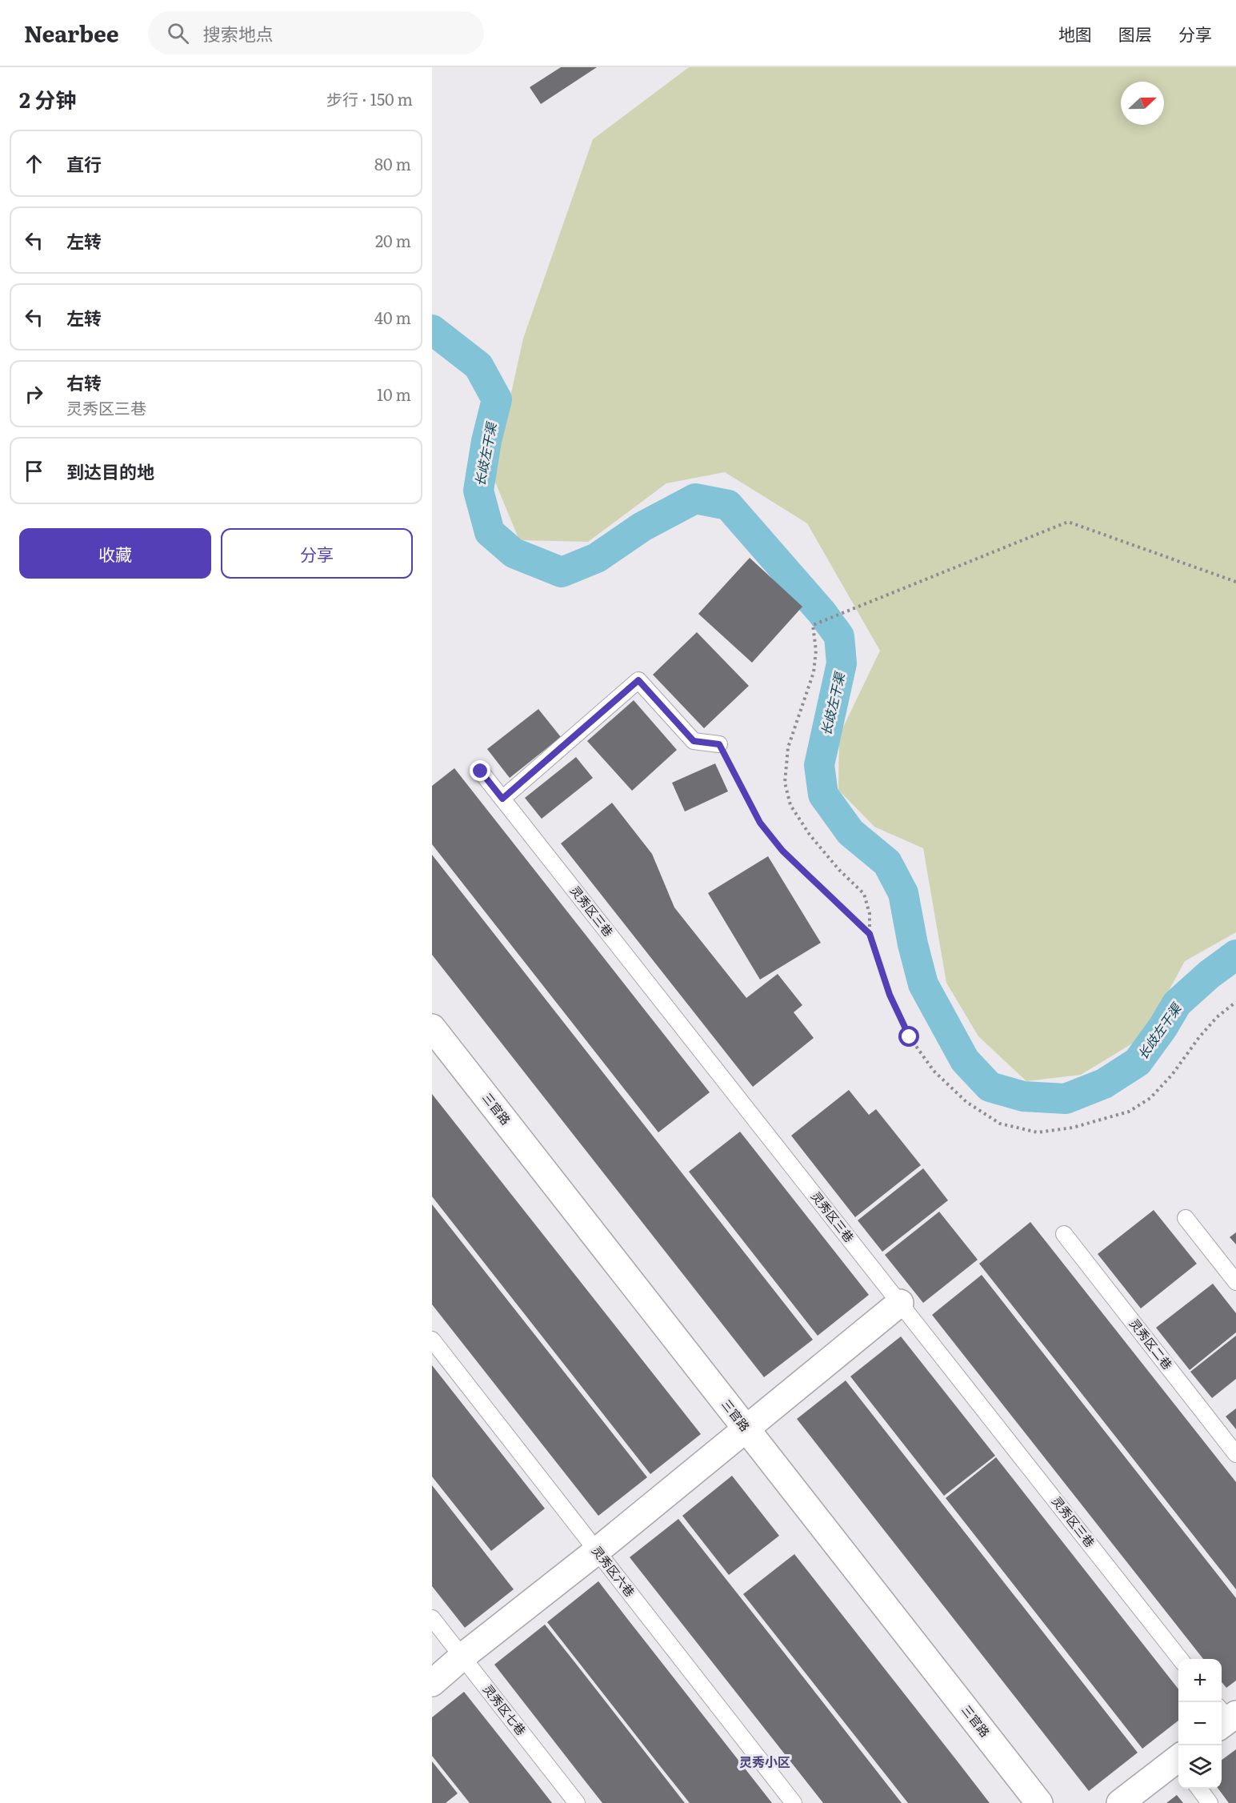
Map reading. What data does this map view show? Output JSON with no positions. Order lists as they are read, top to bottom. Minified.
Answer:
{"streets":{"street":["三官路"],"lane":["灵秀区三巷","灵秀区二巷","灵秀区六巷","灵秀区七巷"]},"districts":["灵秀小区"],"water":["长歧左干渠"],"north":"right","page":{"header":"Nearbee","search":"搜索地点","nav":["地图","图层","分享"],"heading":["2 分钟","步行 · 150 m"],"list":[["直行","80 m"],["左转","20 m"],["左转","40 m"],["右转","灵秀区三巷","10 m"],"到达目的地"],"buttons":["收藏","分享"],"map_buttons":["+","−"]}}
